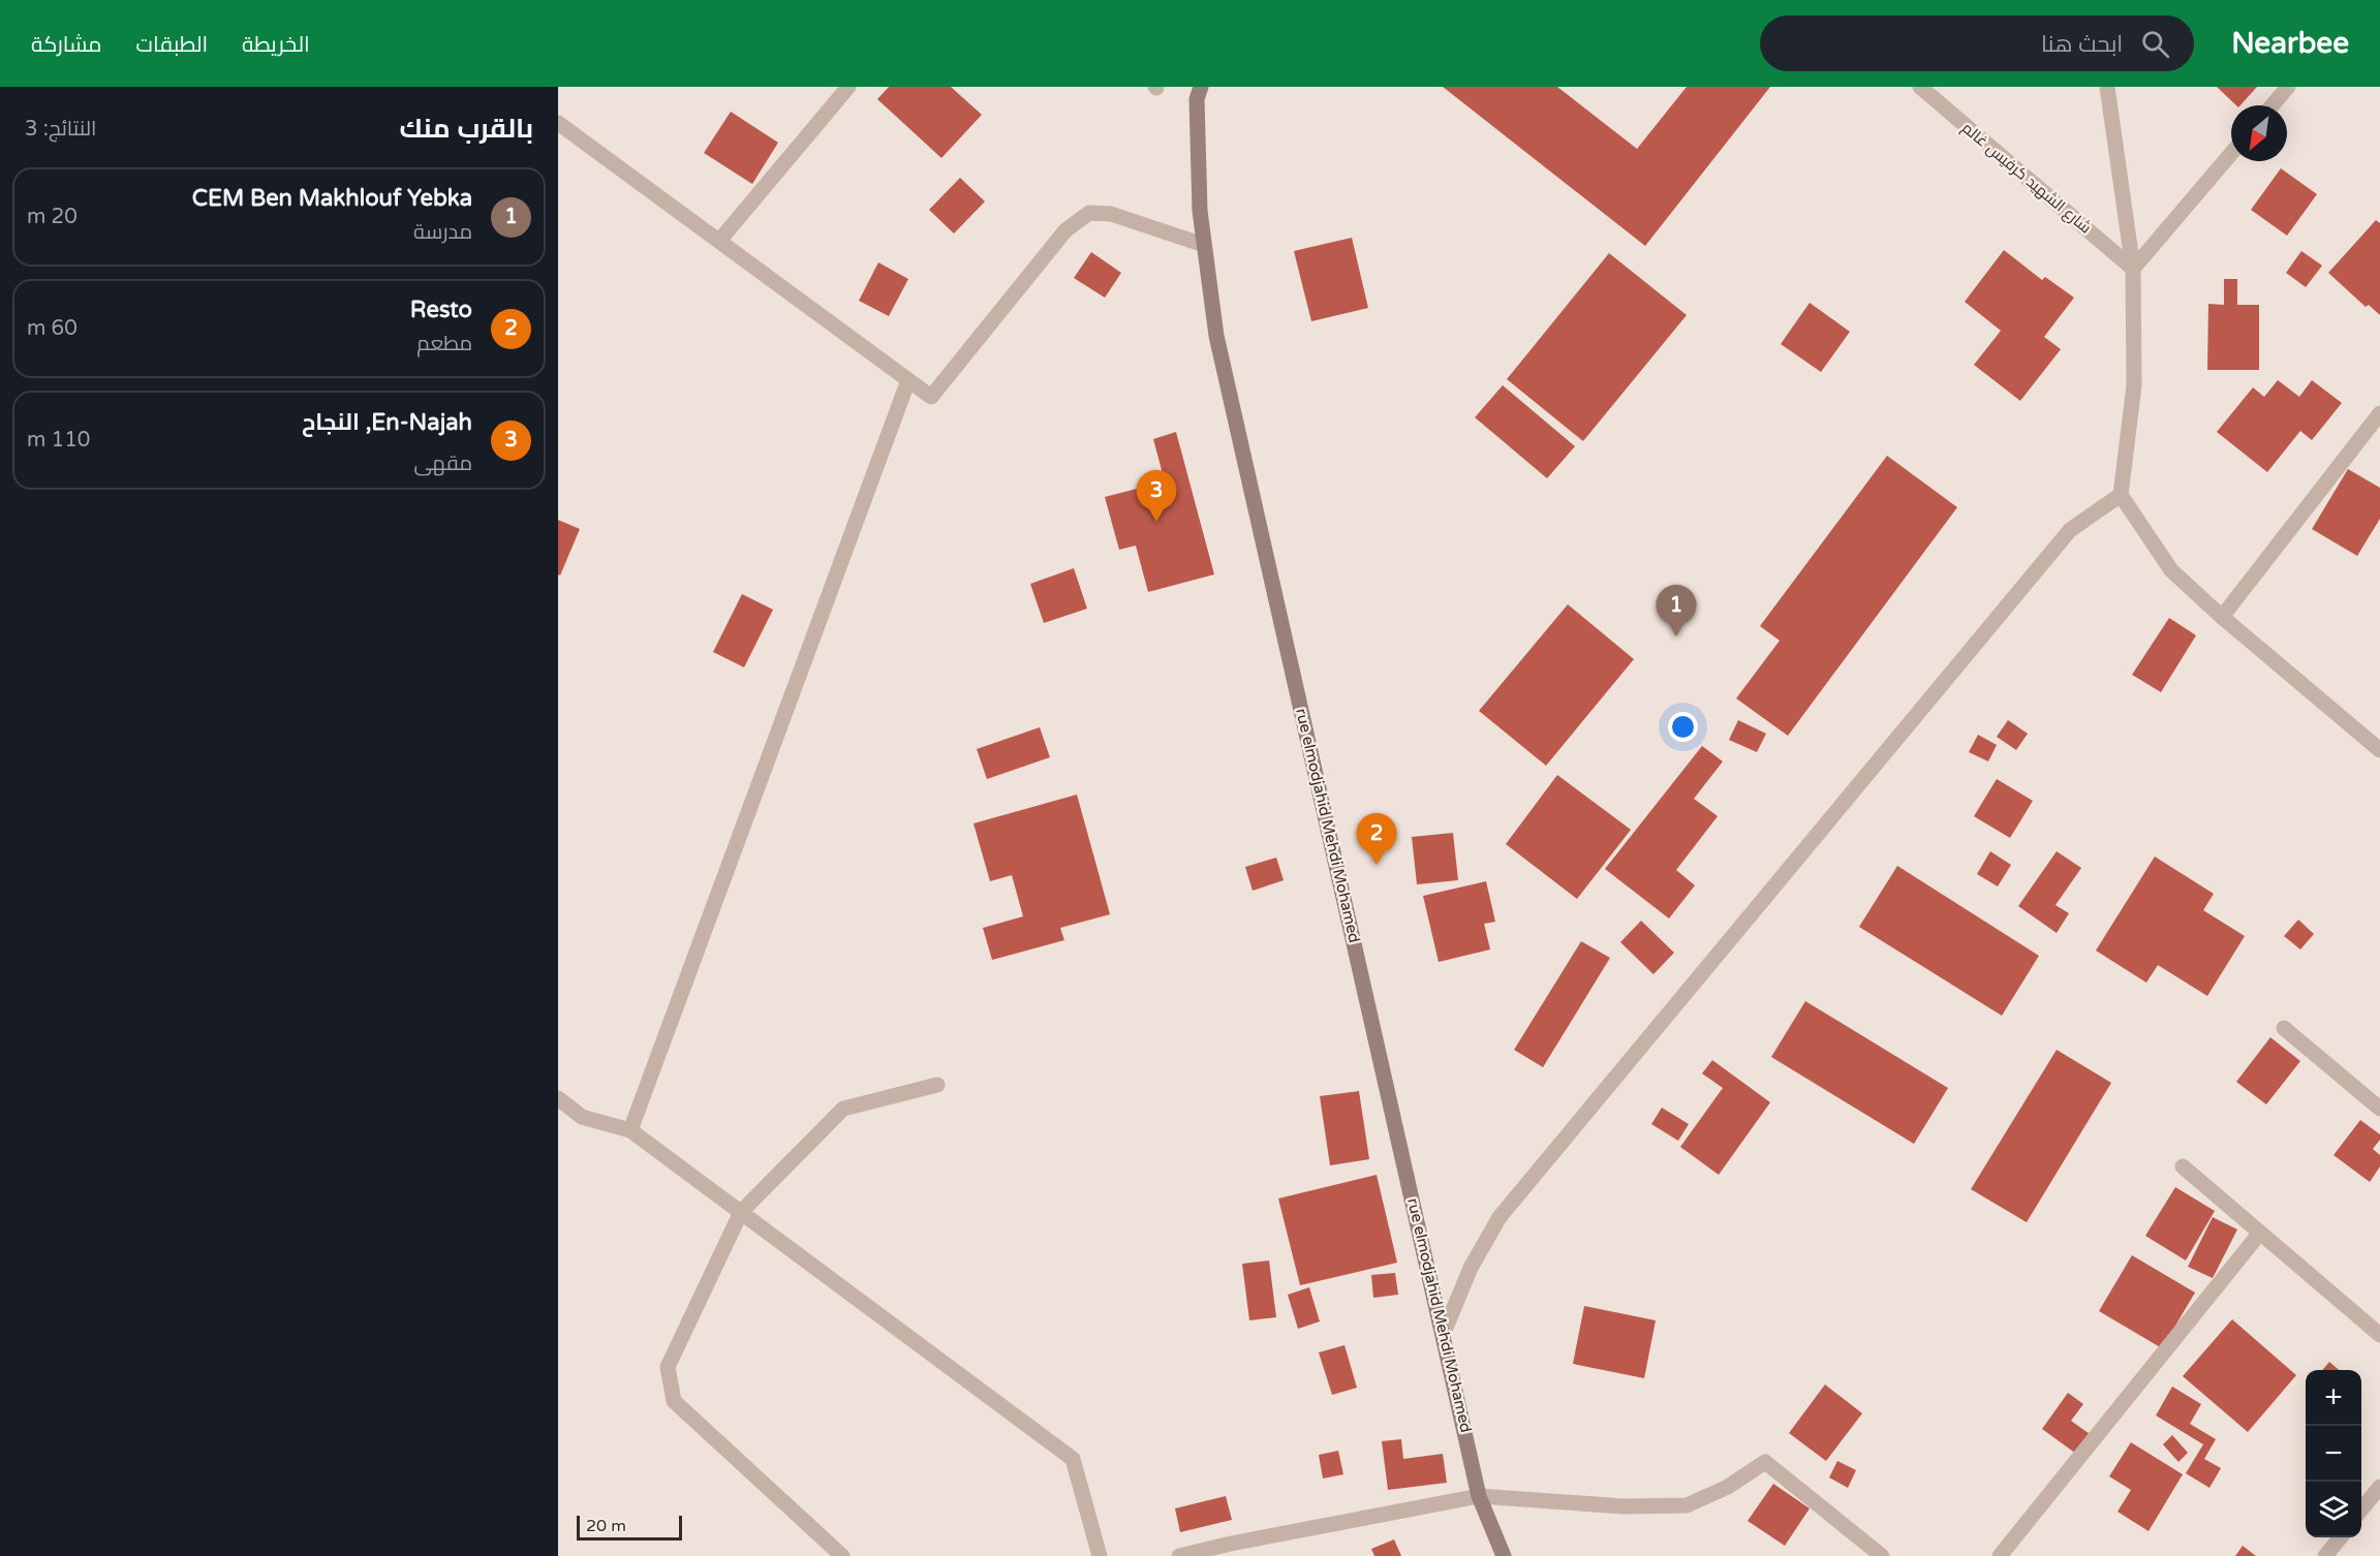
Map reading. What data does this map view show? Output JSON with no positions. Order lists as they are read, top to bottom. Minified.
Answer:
{"streets":{"main road":["rue elmodjahid Mehdi Mohamed"],"street":["شارع الشهيد كرفيس غالم"]},"scale_bar":"20 m","north":"bottom left","page":{"header":"Nearbee","search":"ابحث هنا","nav":["الخريطة","الطبقات","مشاركة"],"heading":["بالقرب منك","النتائج: 3"],"list":[{"mark":"1","name":"CEM Ben Makhlouf Yebka","note":"مدرسة","value":"20 m"},{"mark":"2","name":"Resto","note":"مطعم","value":"60 m"},{"mark":"3","name":"En-Najah, النجاح","note":"مقهى","value":"110 m"}],"pins":["3","1","2"],"map_buttons":["+","−"],"scale":"20 m"}}
